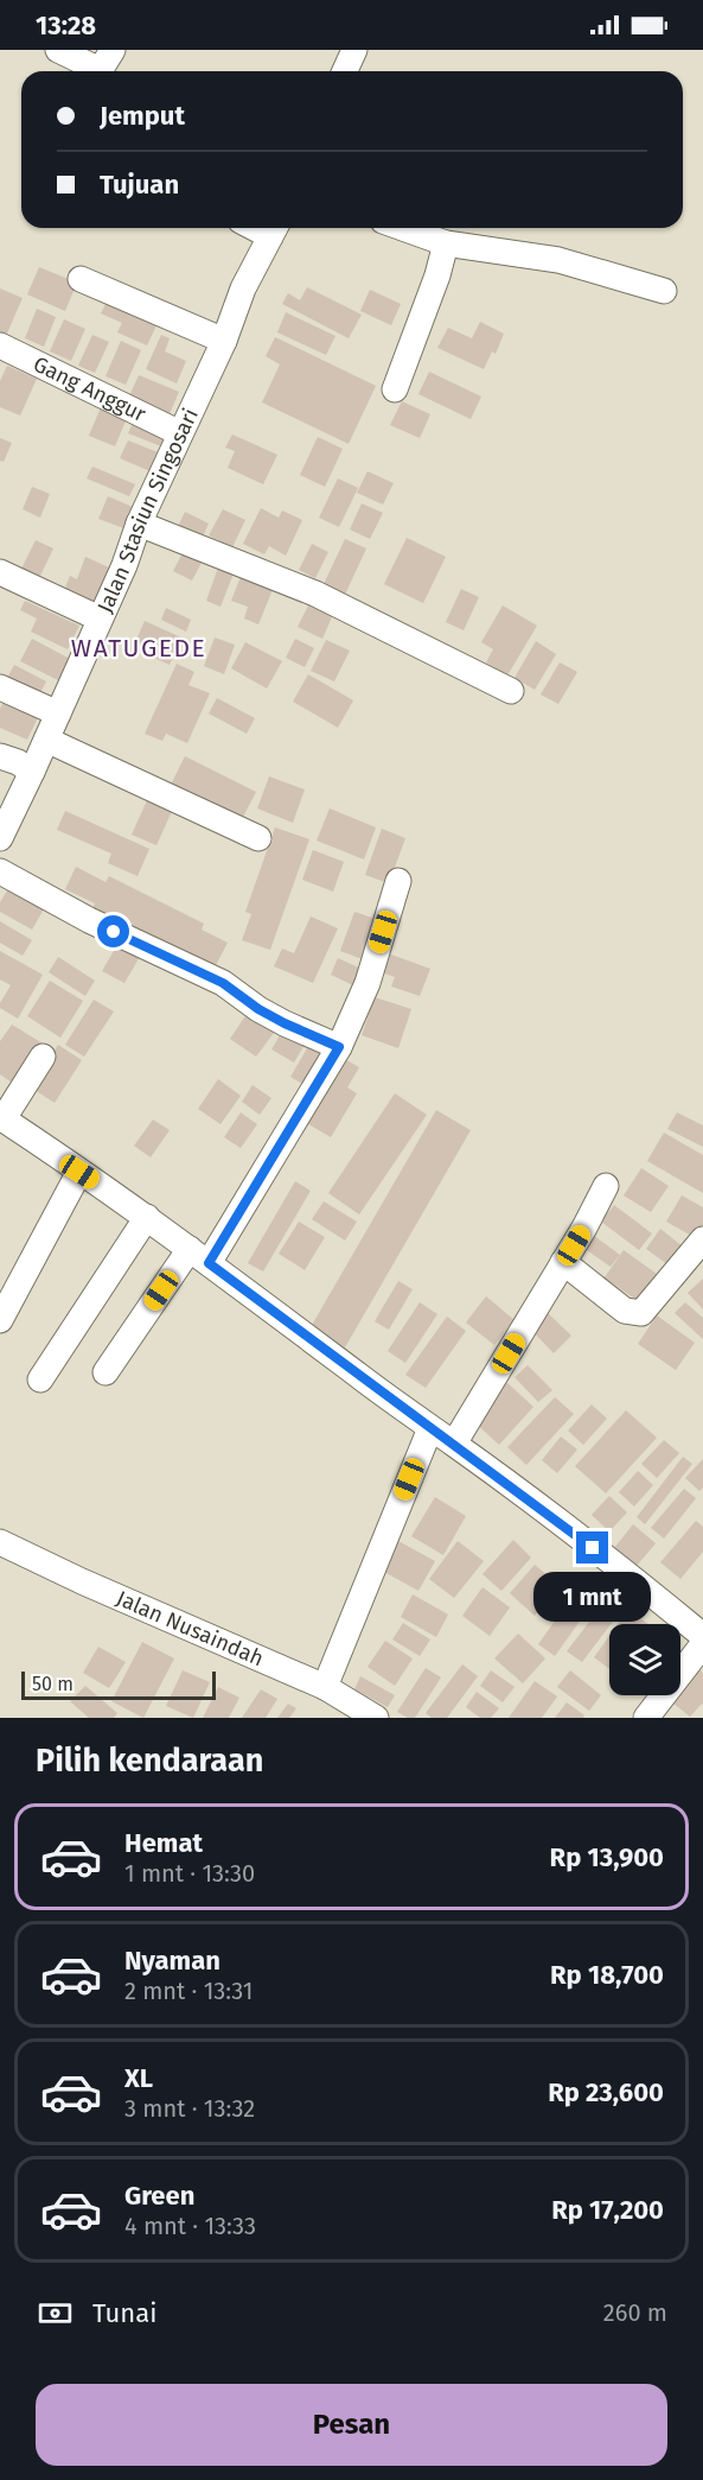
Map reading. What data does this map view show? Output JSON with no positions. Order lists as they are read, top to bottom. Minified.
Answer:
{"streets":{"street":["Gang Anggur","Jalan Stasiun Singosari","Jalan Nusaindah"]},"crossings":[["Gang Anggur","Jalan Stasiun Singosari"]],"districts":["WATUGEDE"],"scale_bar":"50 m","page":{"status":"13:28","banner":["Jemput","Tujuan"],"bubble":"1 mnt","scale":"50 m","heading":"Pilih kendaraan","list":[{"name":"Hemat","note":"1 mnt · 13:30","value":"Rp 13,900"},{"name":"Nyaman","note":"2 mnt · 13:31","value":"Rp 18,700"},{"name":"XL","note":"3 mnt · 13:32","value":"Rp 23,600"},{"name":"Green","note":"4 mnt · 13:33","value":"Rp 17,200"}],"pay":["Tunai","260 m"],"buttons":"Pesan"}}
